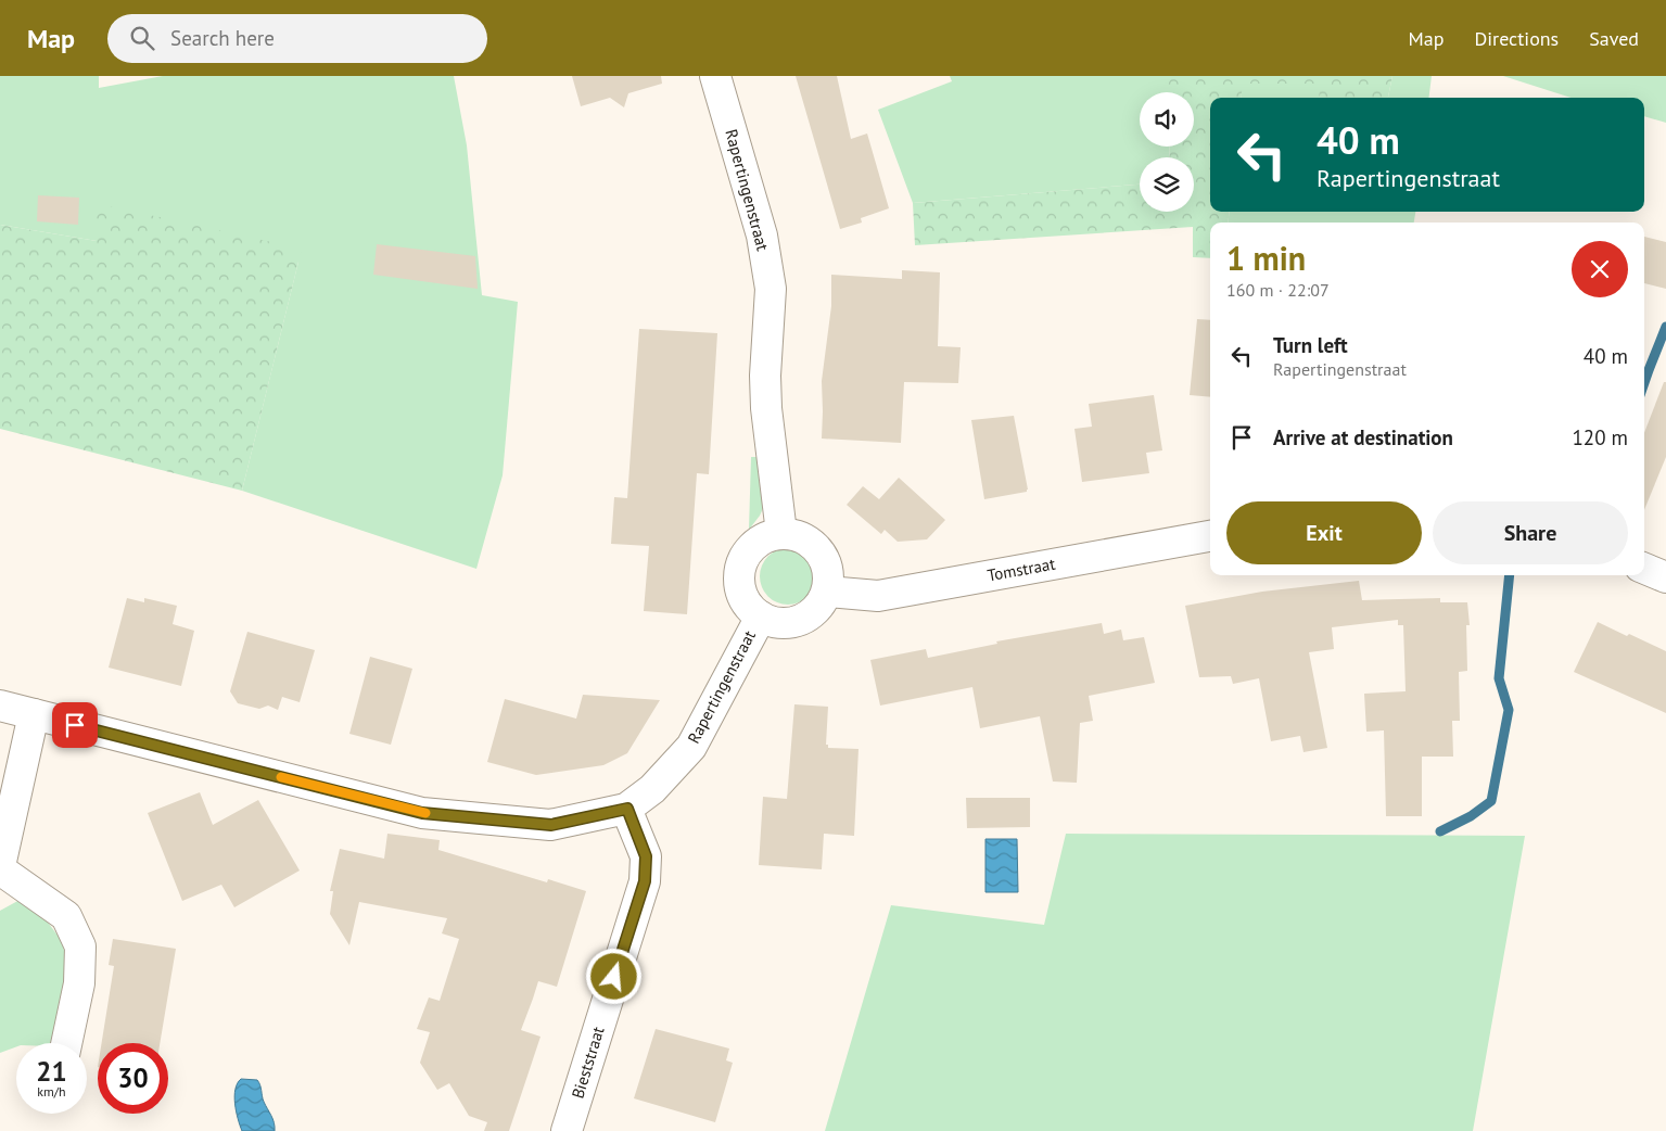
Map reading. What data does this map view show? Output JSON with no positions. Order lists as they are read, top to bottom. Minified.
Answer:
{"streets":{"street":["Rapertingenstraat","Tomstraat","Bieststraat"]},"crossings":[["Rapertingenstraat","Tomstraat"],["Rapertingenstraat","Bieststraat"]],"page":{"header":"Map","search":"Search here","nav":["Map","Directions","Saved"],"turn":["40 m","Rapertingenstraat"],"heading":["1 min","160 m · 22:07"],"list":[{"name":"Turn left","note":"Rapertingenstraat","value":"40 m"},{"name":"Arrive at destination","value":"120 m"}],"buttons":["Exit","Share"],"speed":"21 km/h","limit":"30"}}
